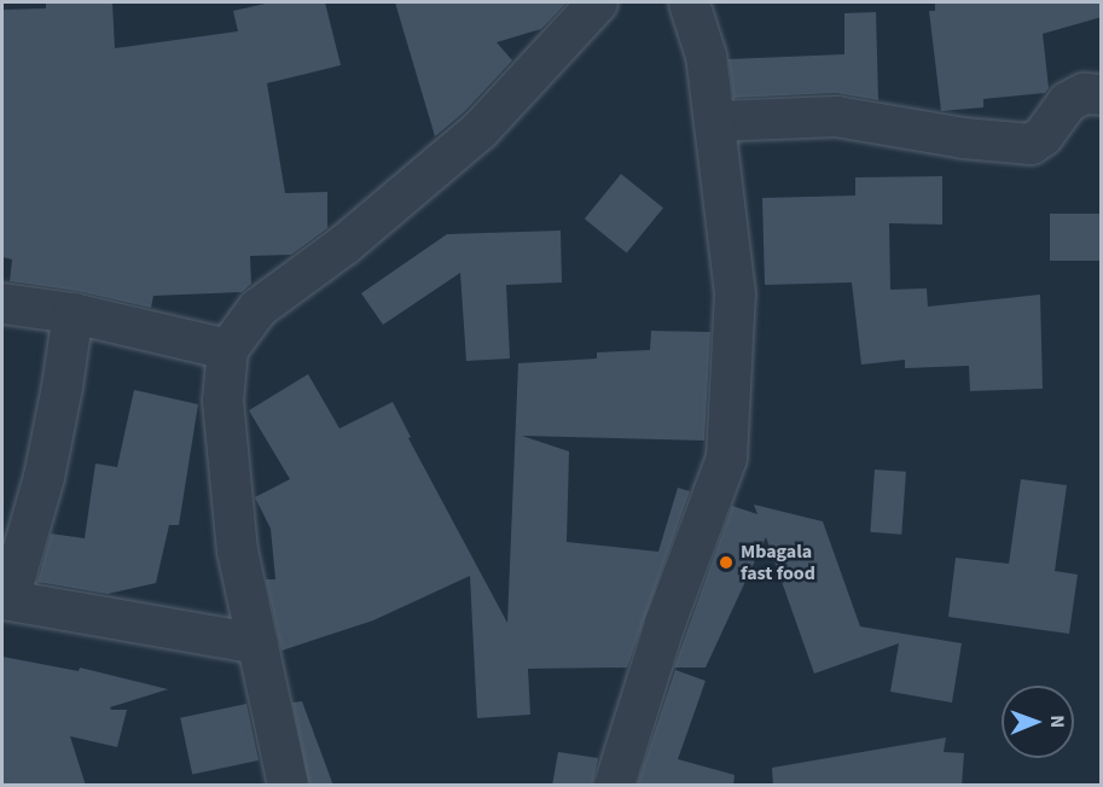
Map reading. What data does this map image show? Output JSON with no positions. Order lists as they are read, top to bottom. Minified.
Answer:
{"places":["Mbagala fast food"],"north":"right"}
